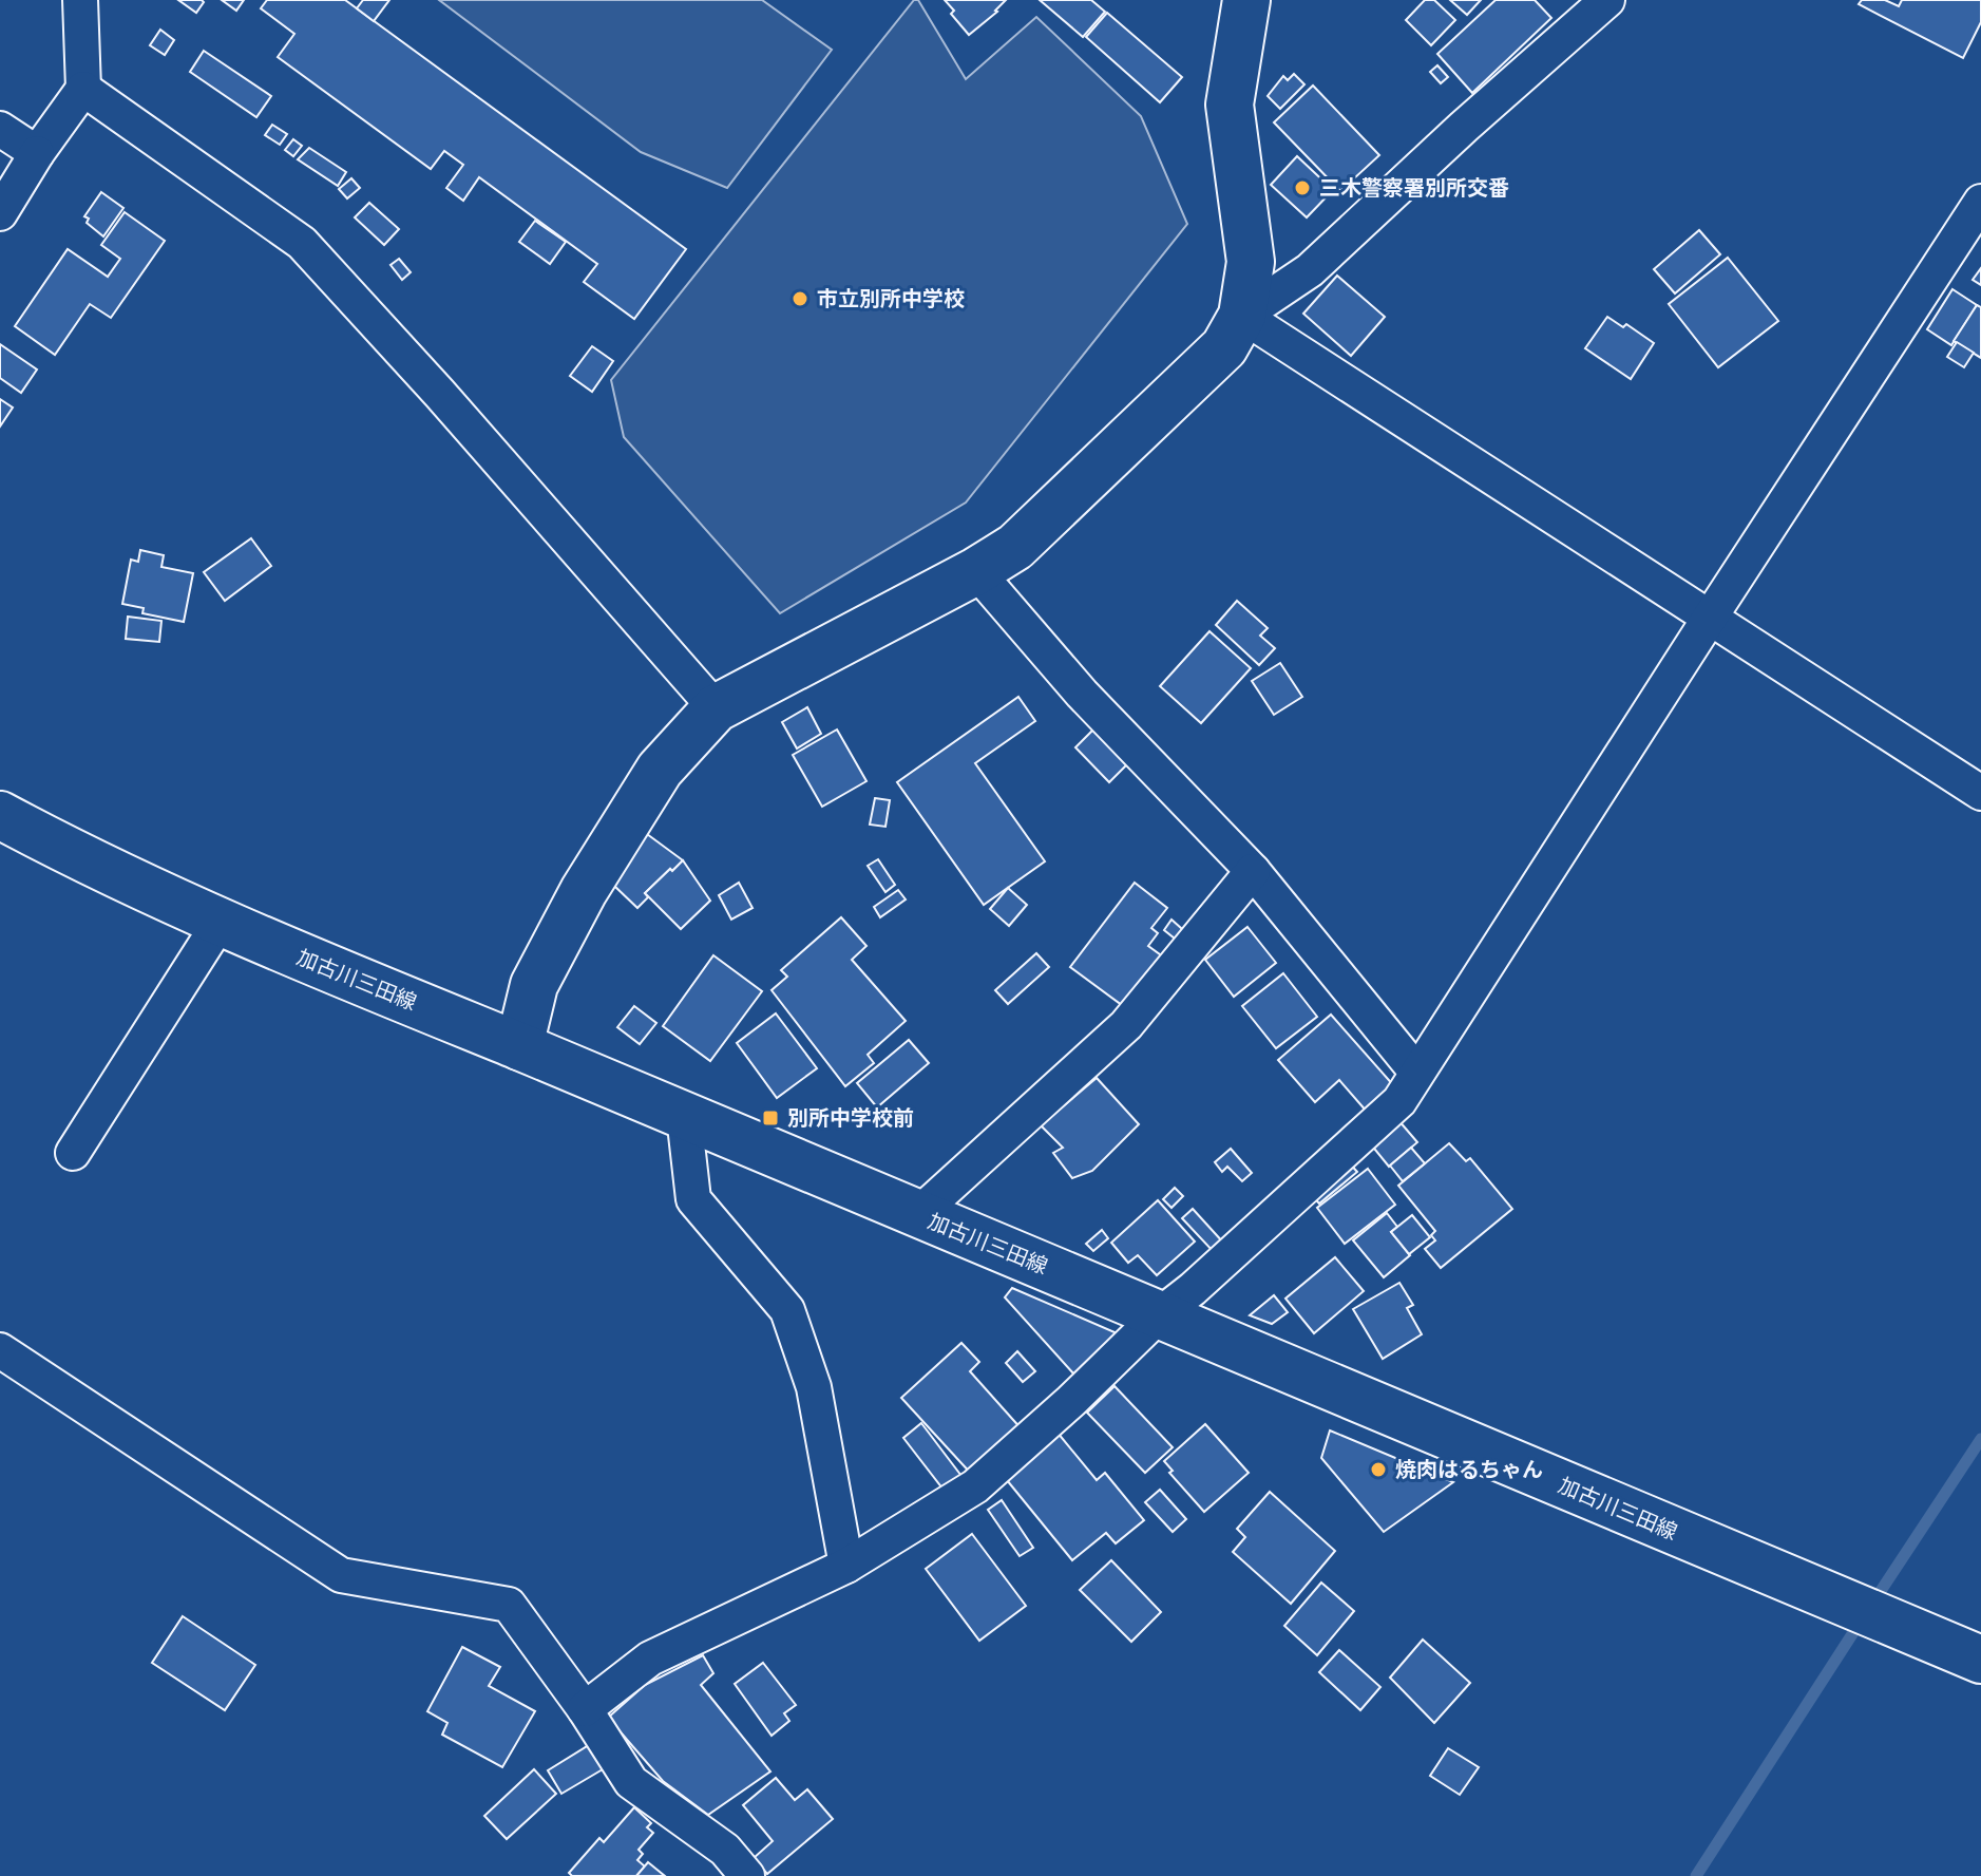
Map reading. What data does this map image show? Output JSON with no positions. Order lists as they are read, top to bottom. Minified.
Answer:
{"streets":{"main road":["加古川三田線"]},"places":{"other":["三木警察署別所交番","市立別所中学校","焼肉はるちゃん"],"transit":["別所中学校前"]}}
